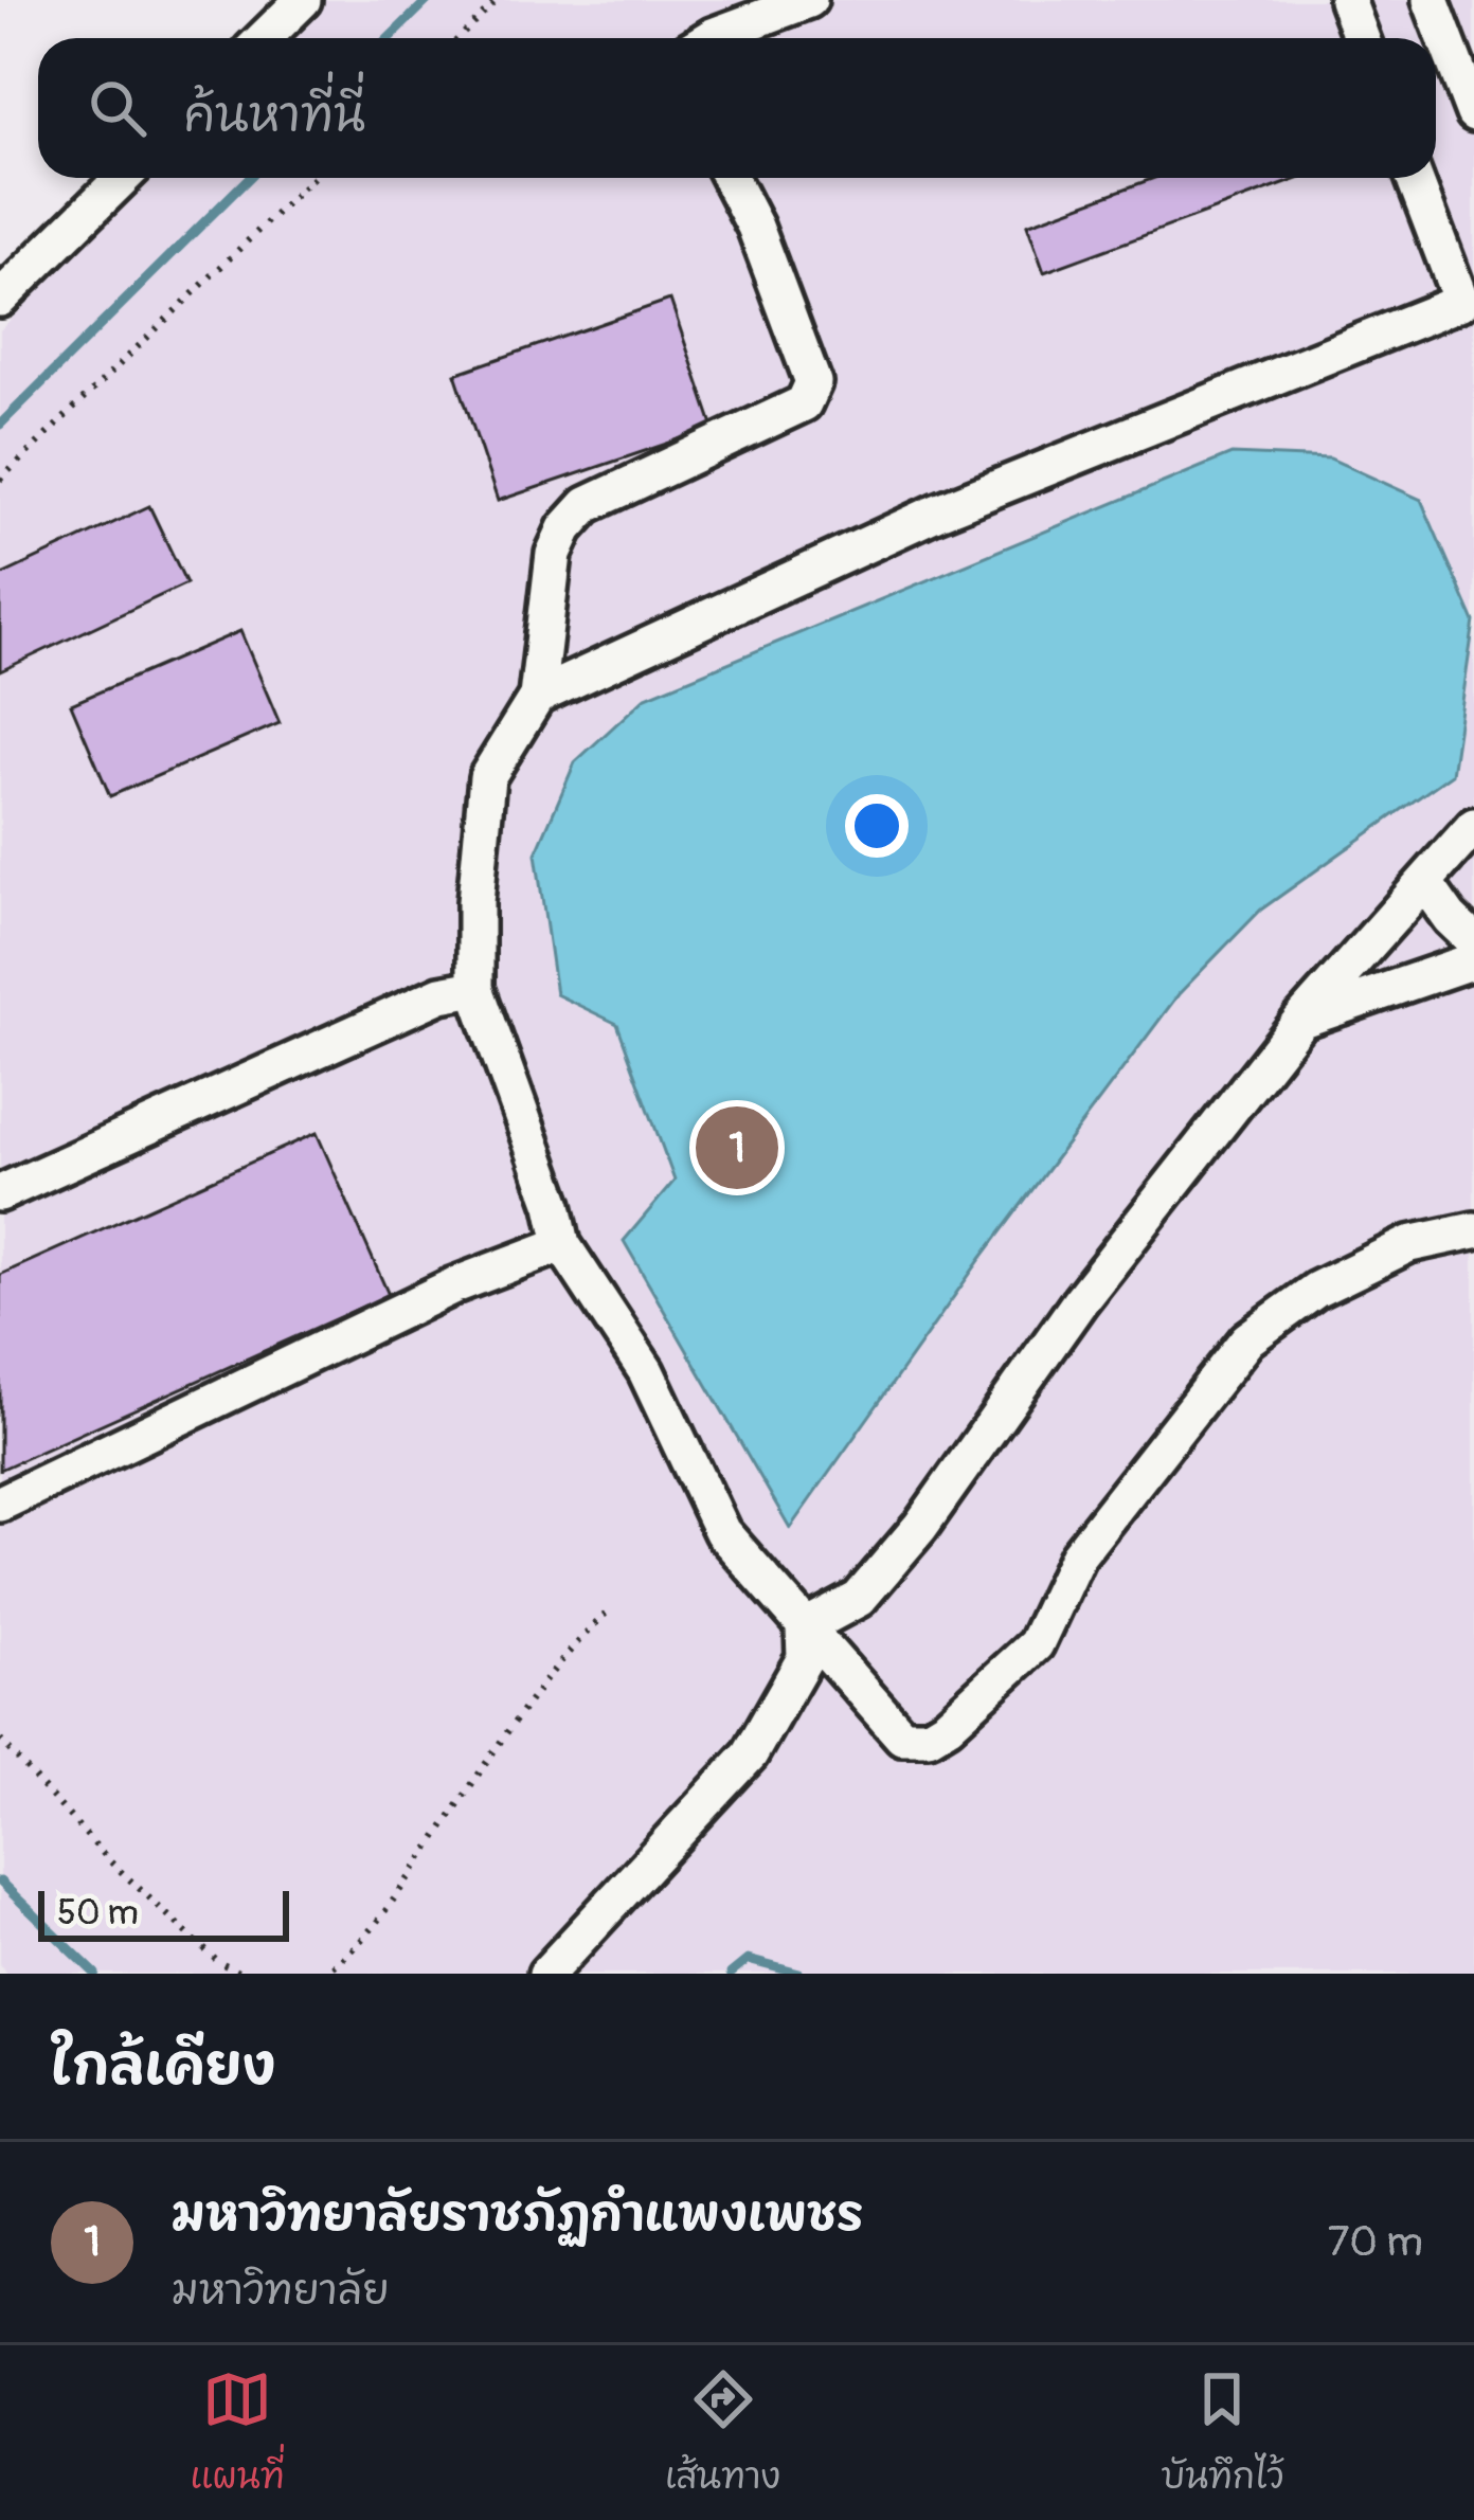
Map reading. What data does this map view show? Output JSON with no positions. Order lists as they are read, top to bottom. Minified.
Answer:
{"scale_bar":"50 m","page":{"search":"ค้นหาที่นี่","pins":"1","scale":"50 m","heading":"ใกล้เคียง","list":[{"mark":"1","name":"มหาวิทยาลัยราชภัฏกำแพงเพชร","note":"มหาวิทยาลัย","value":"70 m"}],"nav":["แผนที่","เส้นทาง","บันทึกไว้"]}}
